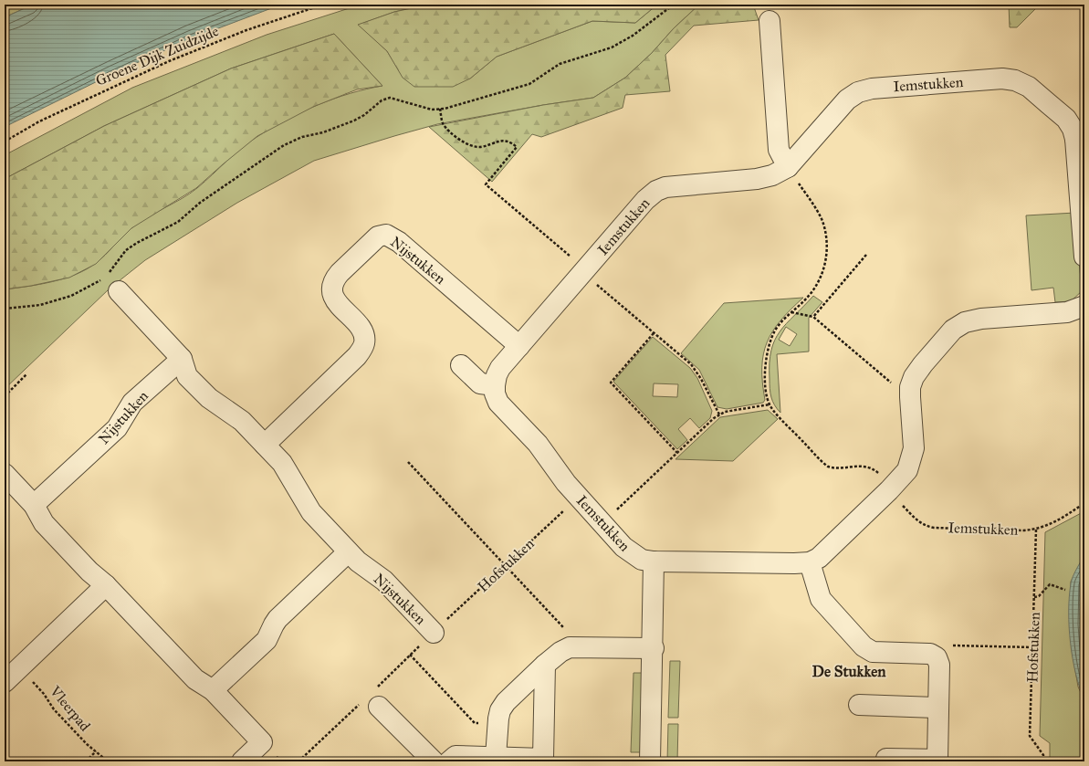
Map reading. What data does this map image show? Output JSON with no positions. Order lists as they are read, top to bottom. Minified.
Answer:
{"streets":{"street":["Iemstukken","Nijstukken"],"path":["Groene Dijk Zuidzijde","Hofstukken","Vleerpad"]},"crossings":[["Iemstukken","Nijstukken"],["Iemstukken","Hofstukken"],["Nijstukken","Hofstukken"]],"districts":["De Stukken"]}
